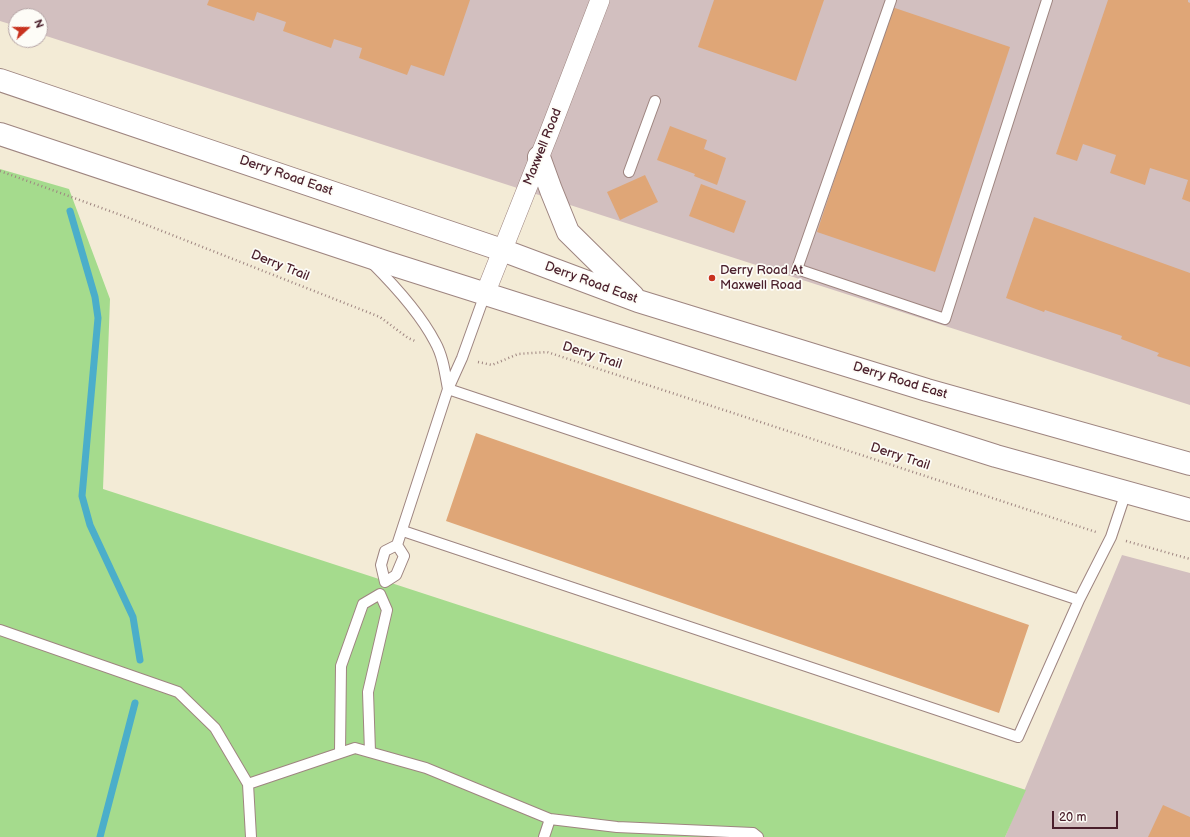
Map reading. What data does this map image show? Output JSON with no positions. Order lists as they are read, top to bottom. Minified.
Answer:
{"streets":{"main road":["Derry Road East"],"street":["Maxwell Road"],"path":["Derry Trail"]},"crossings":[["Maxwell Road","Derry Road East"]],"places":["Derry Road At Maxwell Road"],"scale_bar":"20 m","north":"right"}
